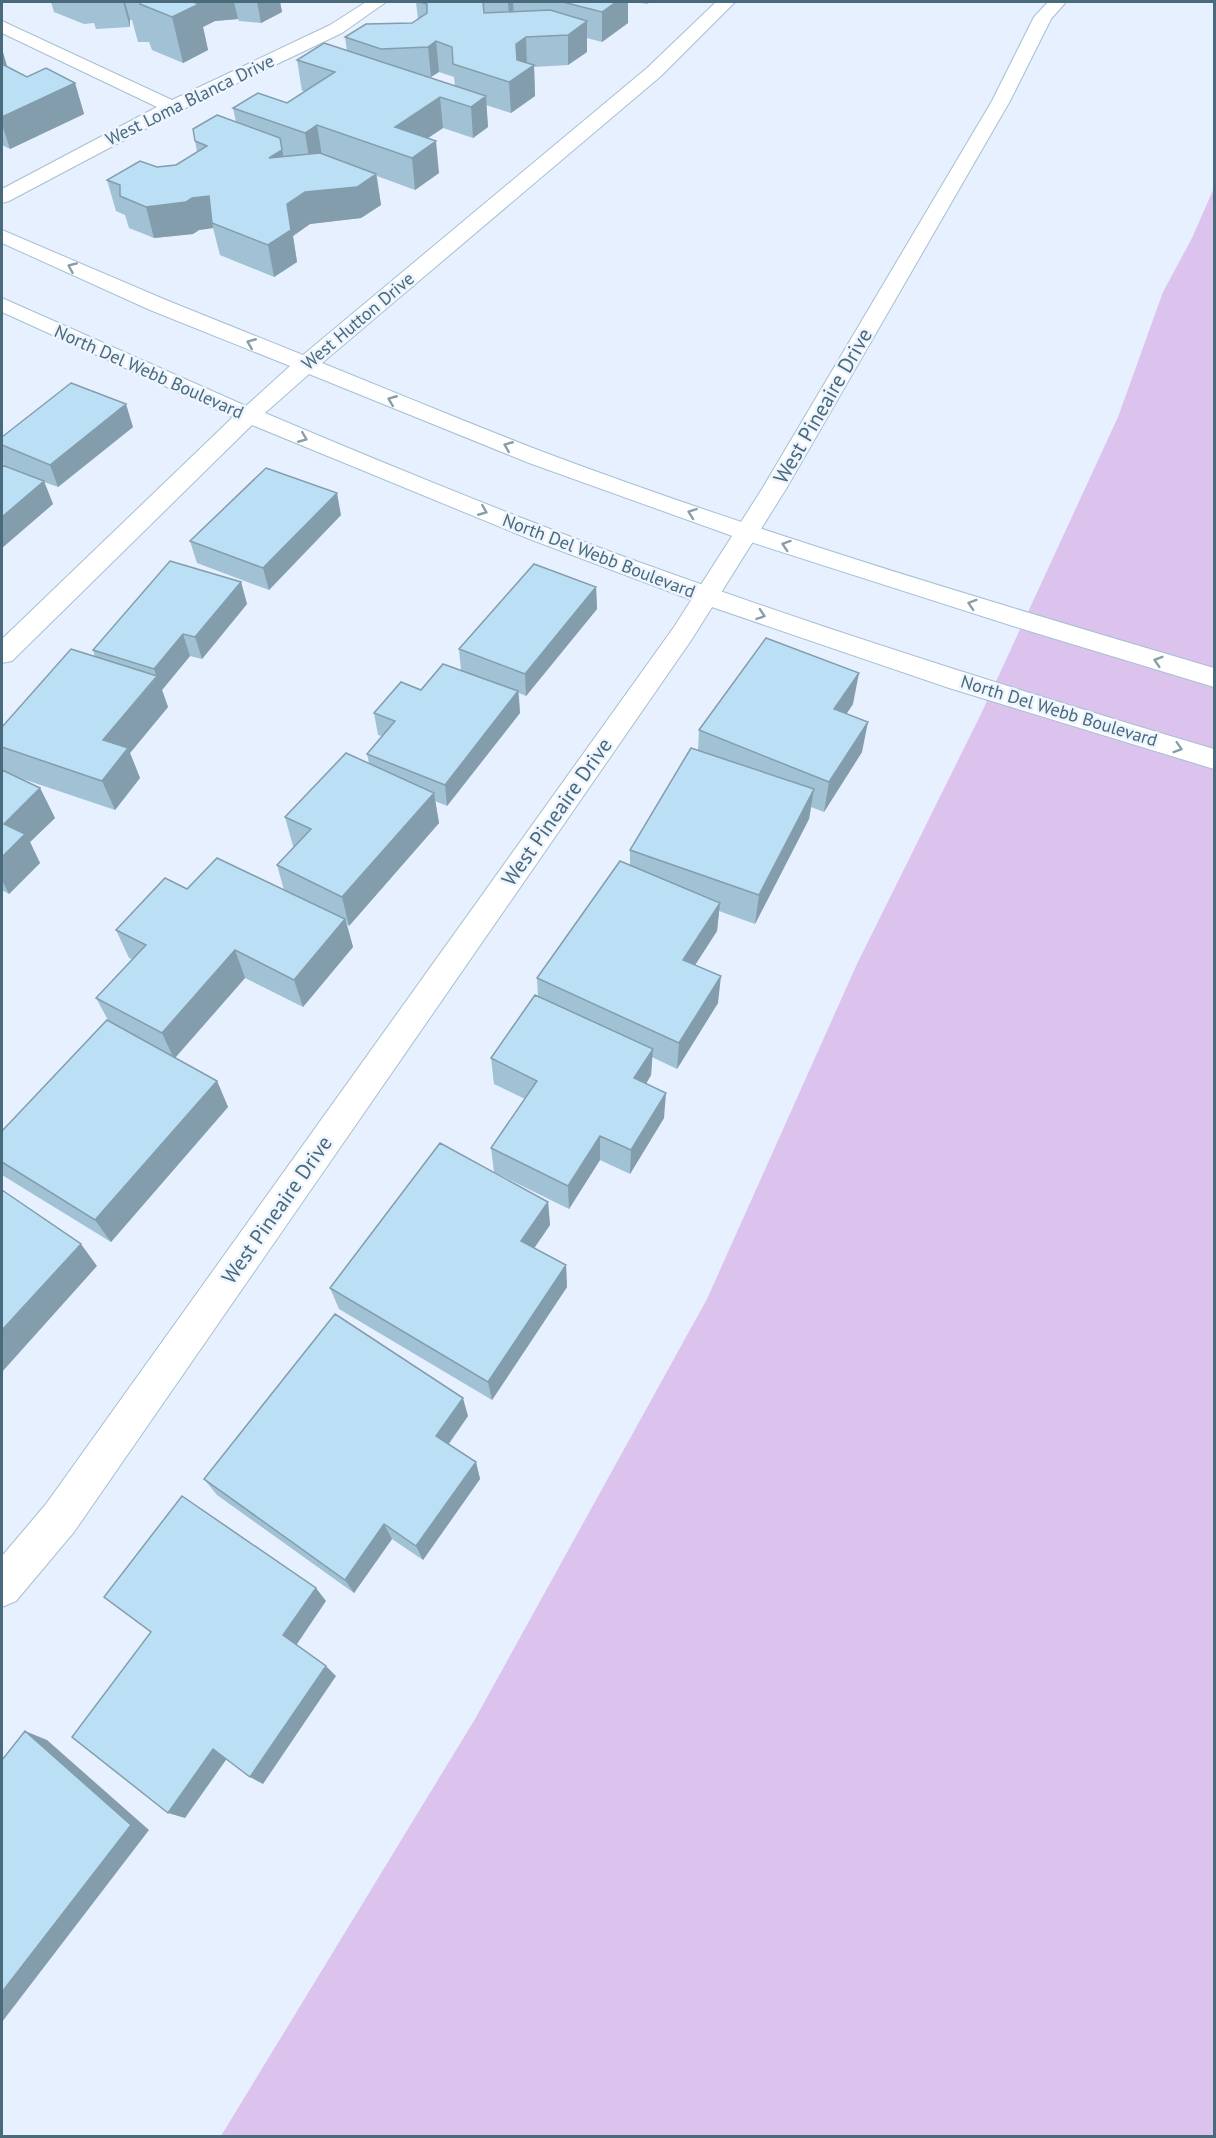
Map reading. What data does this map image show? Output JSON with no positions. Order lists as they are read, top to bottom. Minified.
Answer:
{"streets":{"street":["West Loma Blanca Drive","West Hutton Drive","North Del Webb Boulevard","West Pineaire Drive"]},"crossings":[["West Hutton Drive","North Del Webb Boulevard"],["North Del Webb Boulevard","West Pineaire Drive"]]}
